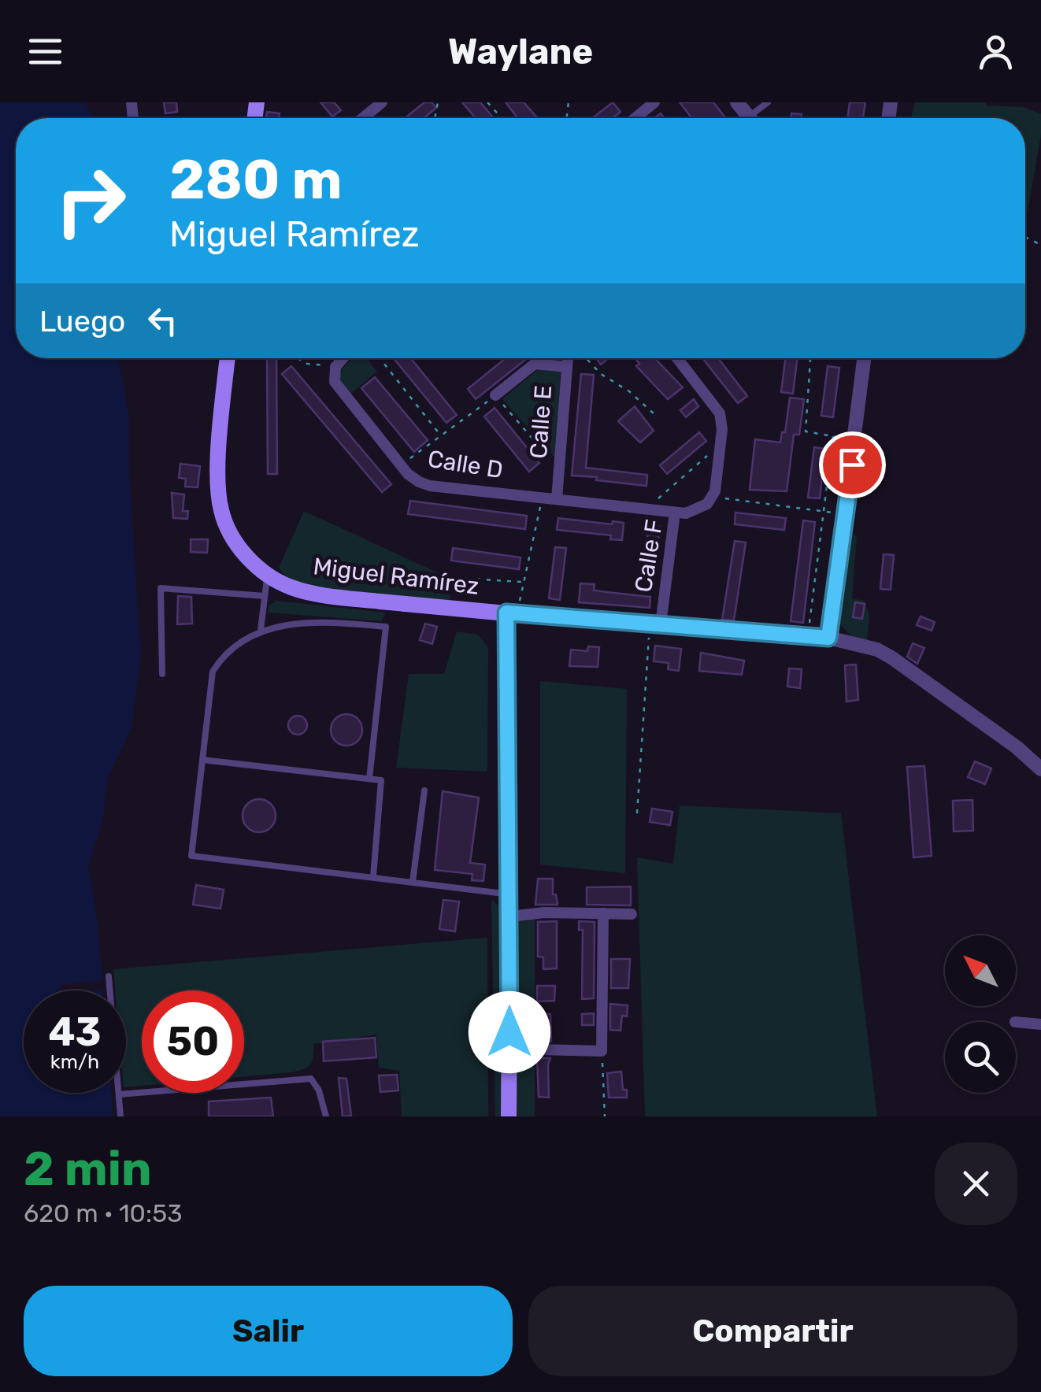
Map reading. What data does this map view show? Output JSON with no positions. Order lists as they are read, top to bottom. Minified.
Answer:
{"streets":{"main road":["Miguel Ramírez"],"street":["Calle E","Calle D","Calle F"]},"crossings":[["Calle E","Calle D"],["Calle D","Calle F"],["Calle F","Miguel Ramírez"]],"north":"top left","page":{"header":"Waylane","turn":["280 m","Miguel Ramírez"],"then":"Luego","speed":"43 km/h","limit":"50","heading":["2 min","620 m · 10:53"],"buttons":["Salir","Compartir"]}}
